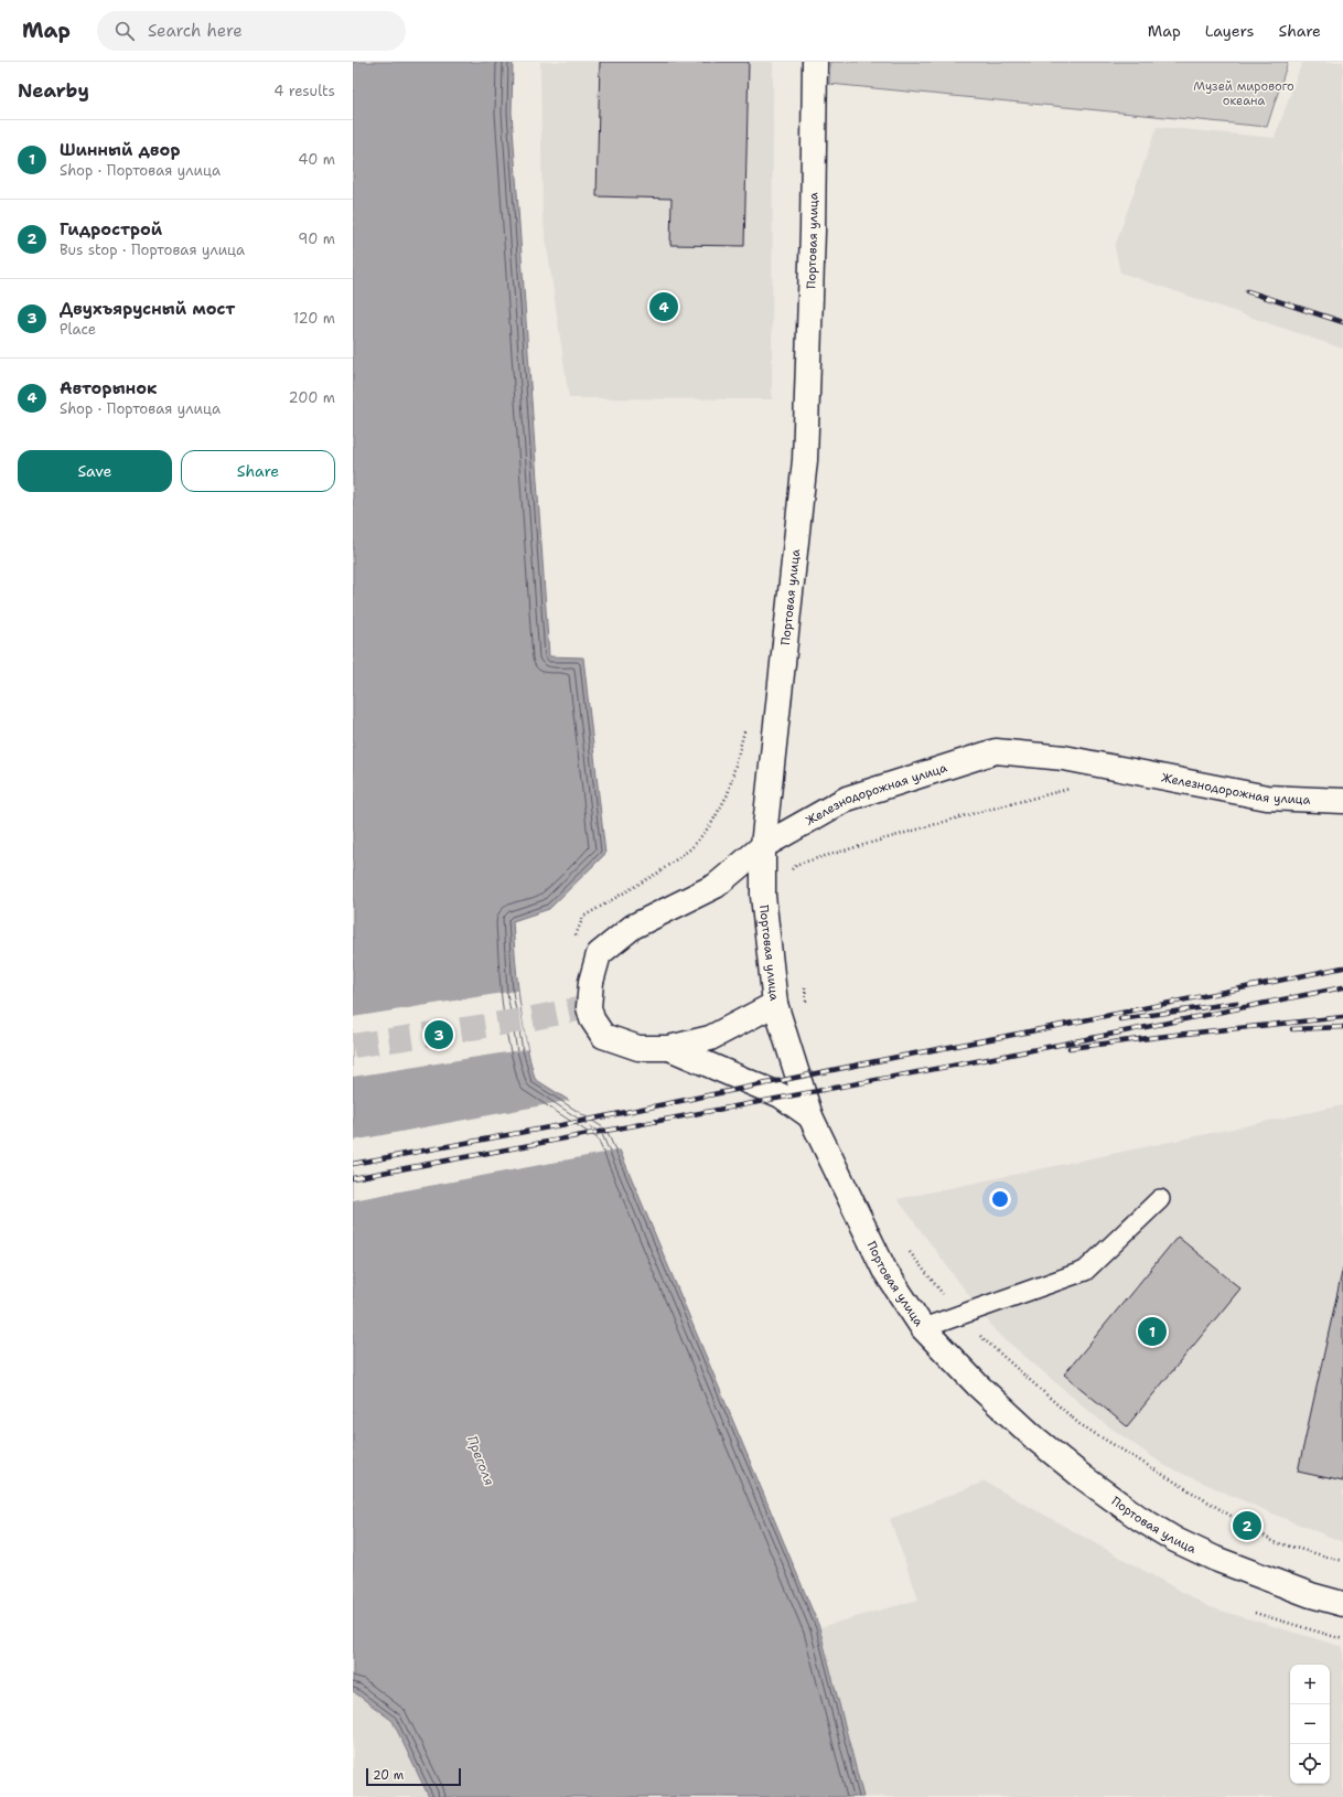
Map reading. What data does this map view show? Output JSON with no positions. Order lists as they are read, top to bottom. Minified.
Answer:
{"streets":{"main road":["Портовая улица","Железнодорожная улица"]},"crossings":[["Портовая улица","Железнодорожная улица"]],"water":["Преголя"],"parks":["Музей мирового океана"],"scale_bar":"20 m","page":{"header":"Map","search":"Search here","nav":["Map","Layers","Share"],"heading":["Nearby","4 results"],"list":[{"mark":"1","name":"Шинный двор","note":"Shop · Портовая улица","value":"40 m"},{"mark":"2","name":"Гидрострой","note":"Bus stop · Портовая улица","value":"90 m"},{"mark":"3","name":"Двухъярусный мост","note":"Place","value":"120 m"},{"mark":"4","name":"Авторынок","note":"Shop · Портовая улица","value":"200 m"}],"pins":["4","3","1","2"],"buttons":["Save","Share"],"map_buttons":["+","−"],"scale":"20 m"}}
